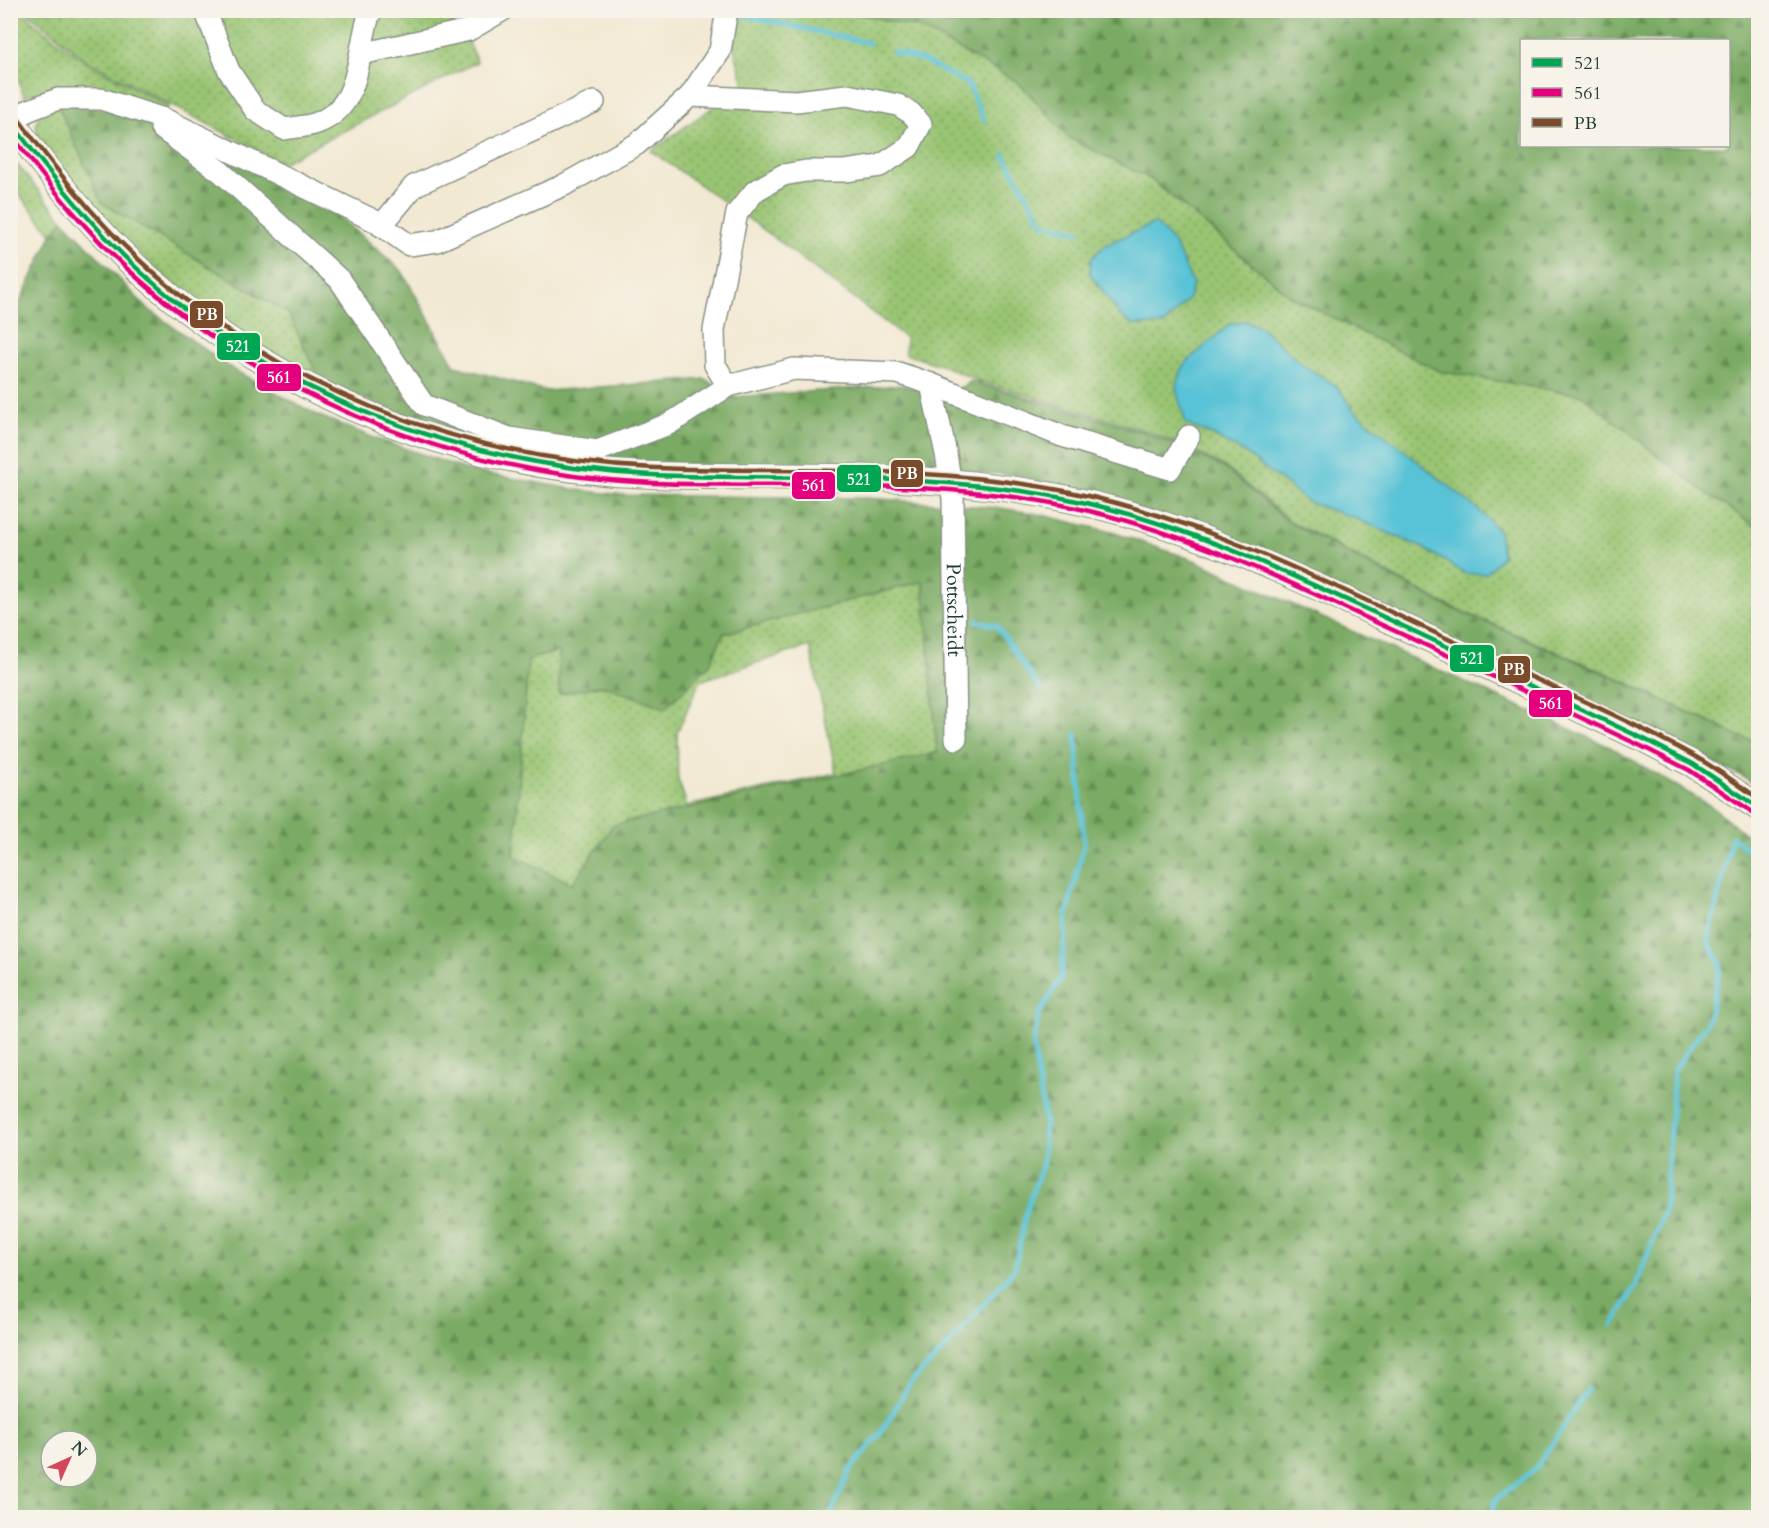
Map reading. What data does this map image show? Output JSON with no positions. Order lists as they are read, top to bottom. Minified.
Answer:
{"streets":{"lane":["Pottscheidt"]},"lines":["transit line PB","transit line 521","transit line 561"],"legend":["521","561","PB"],"north":"top right"}
